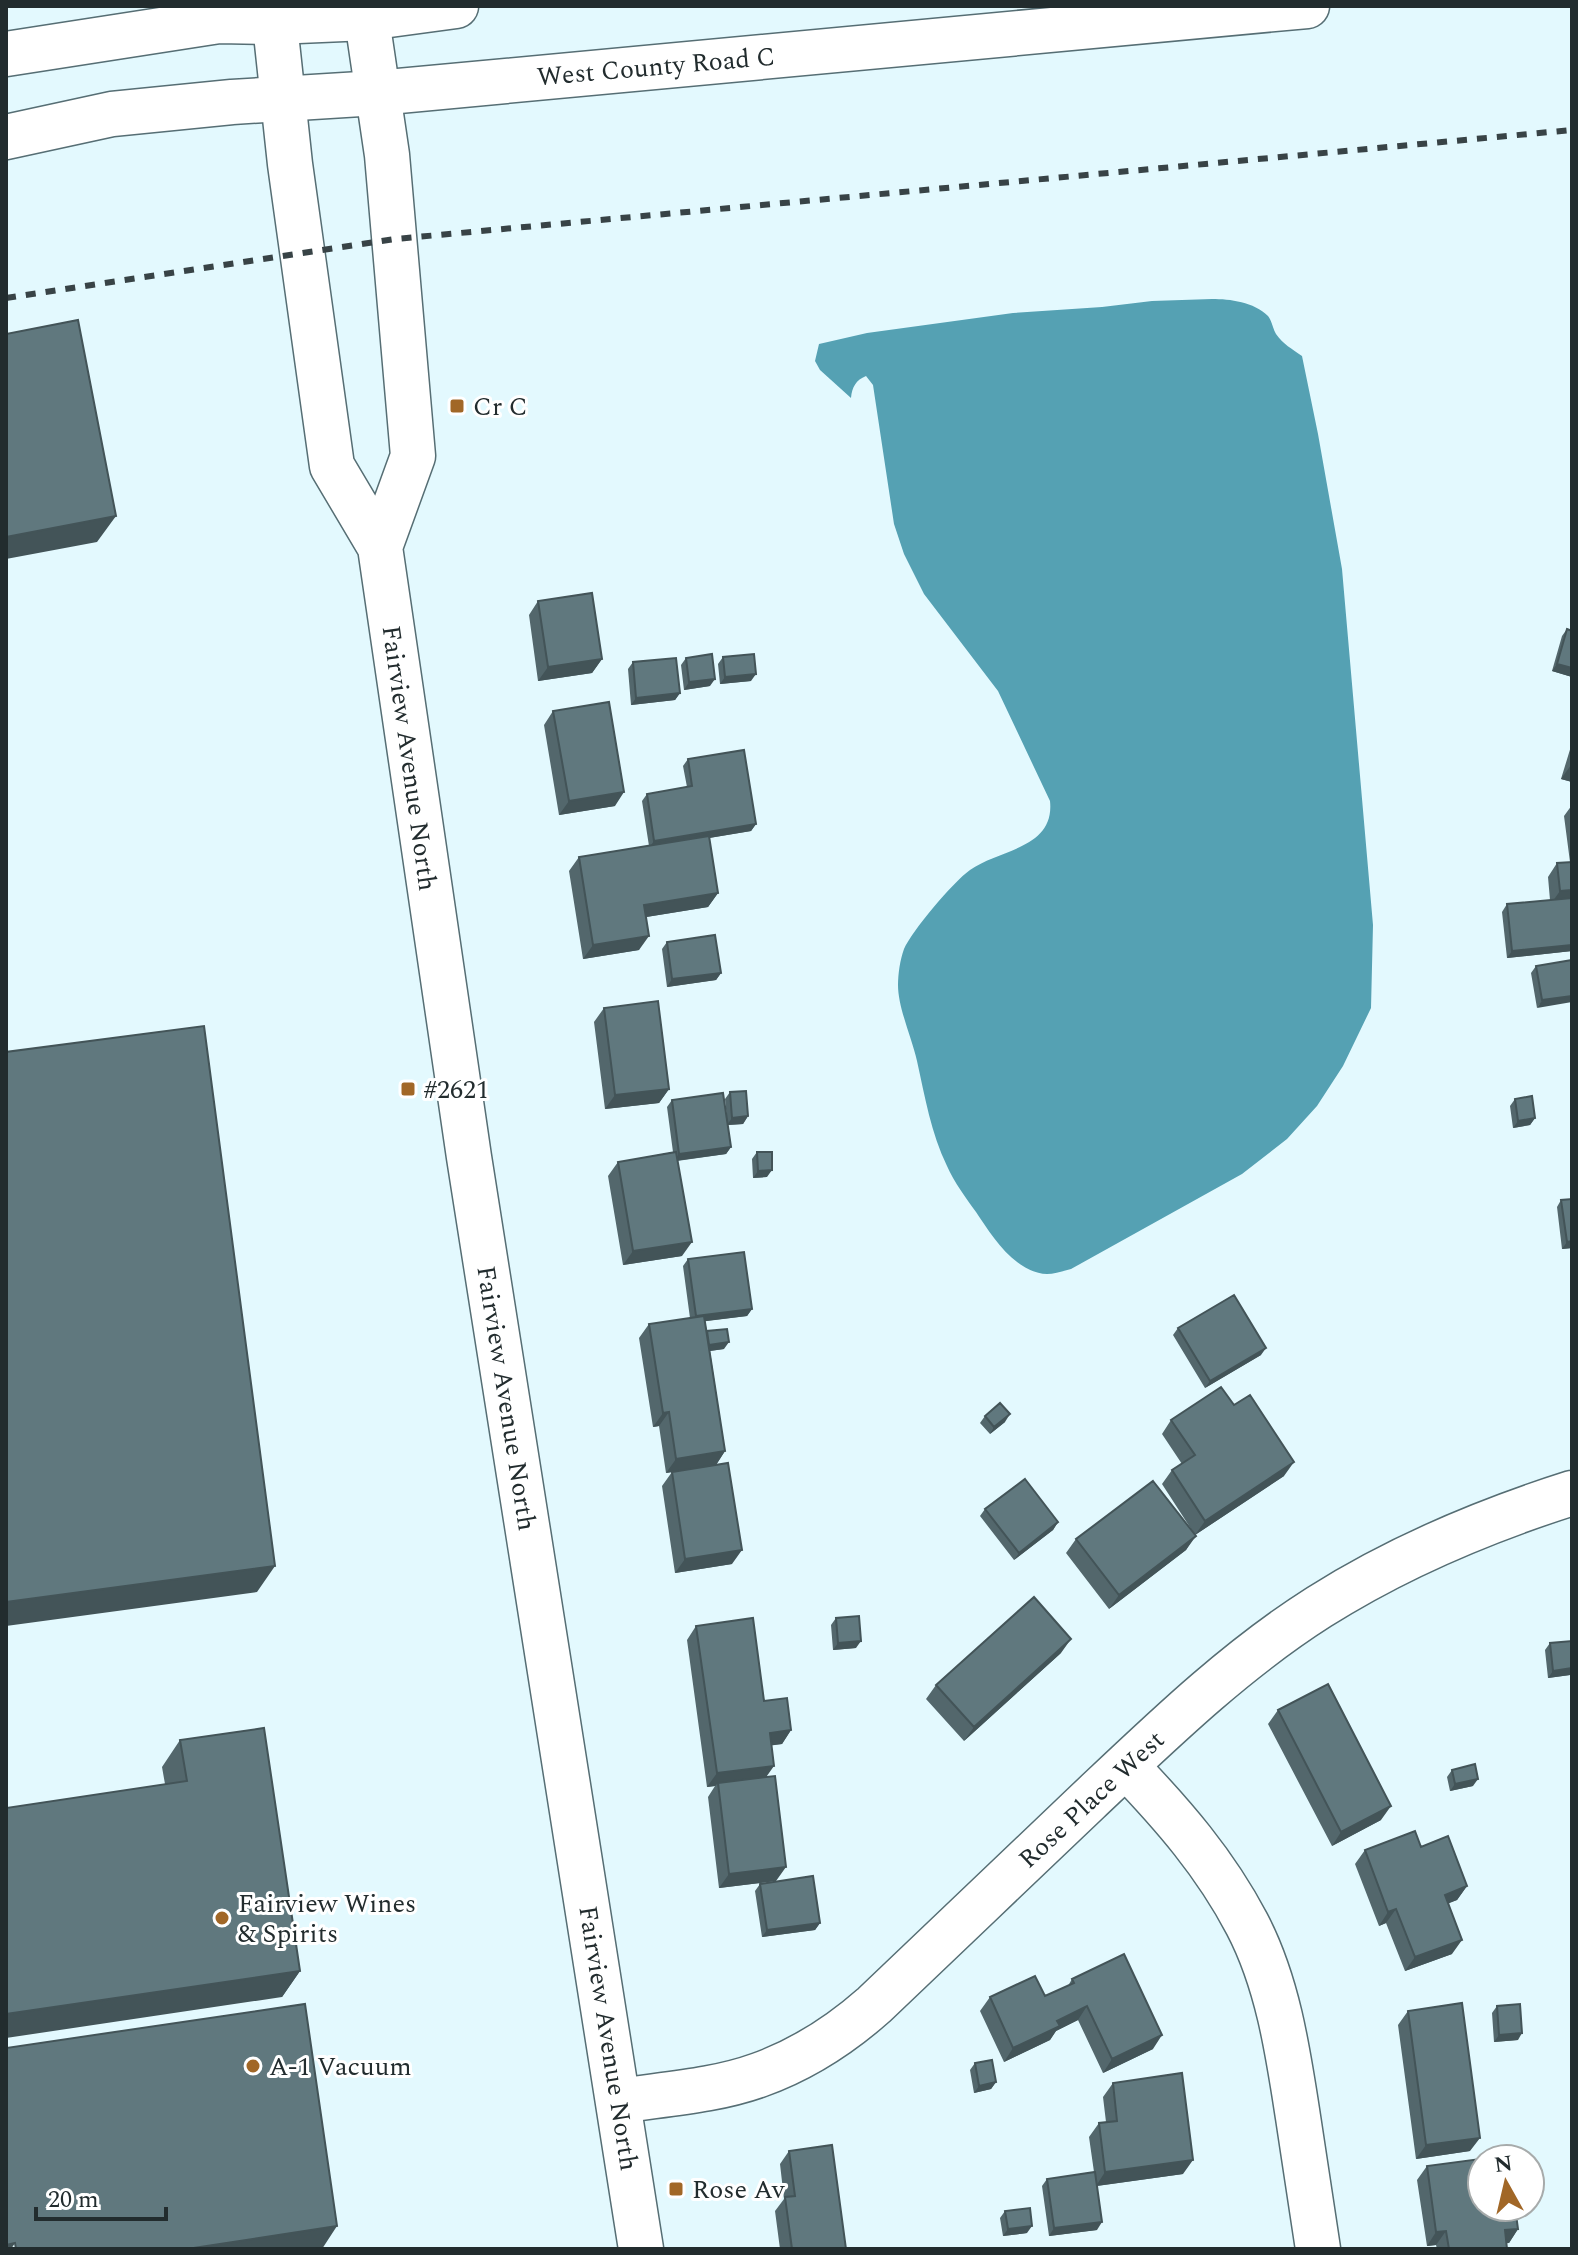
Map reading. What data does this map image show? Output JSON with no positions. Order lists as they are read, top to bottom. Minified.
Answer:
{"streets":{"street":["West County Road C","Fairview Avenue North","Rose Place West"]},"crossings":[["West County Road C","Fairview Avenue North"],["Fairview Avenue North","Rose Place West"]],"places":{"transit":["Cr C","#2621","Rose Av"],"other":["Fairview Wines & Spirits","A-1 Vacuum"]},"scale_bar":"20 m","north":"top"}
